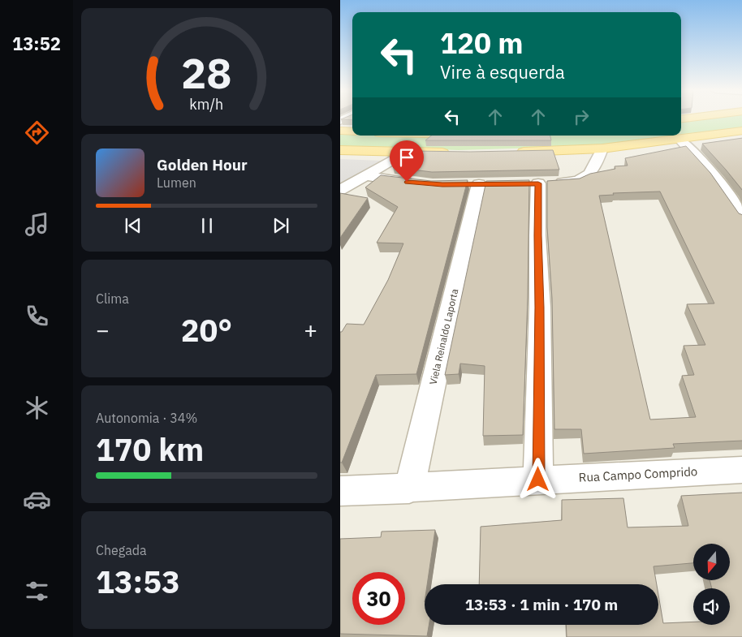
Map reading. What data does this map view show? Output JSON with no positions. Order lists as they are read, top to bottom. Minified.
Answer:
{"streets":{"street":["Viela Reinaldo Laporta","Rua Campo Comprido"]},"crossings":[["Viela Reinaldo Laporta","Rua Campo Comprido"]],"north":"bottom","page":{"tabs":"13:52","turn":["120 m","Vire à esquerda"],"song":["Golden Hour","Lumen"],"tile":["Clima",["Autonomia · 34%","170 km"],["Chegada","13:53"]],"heat":["−","20°","+"],"limit":"30","trip":"13:53 · 1 min · 170 m","gauge":["28","km/h"]}}
